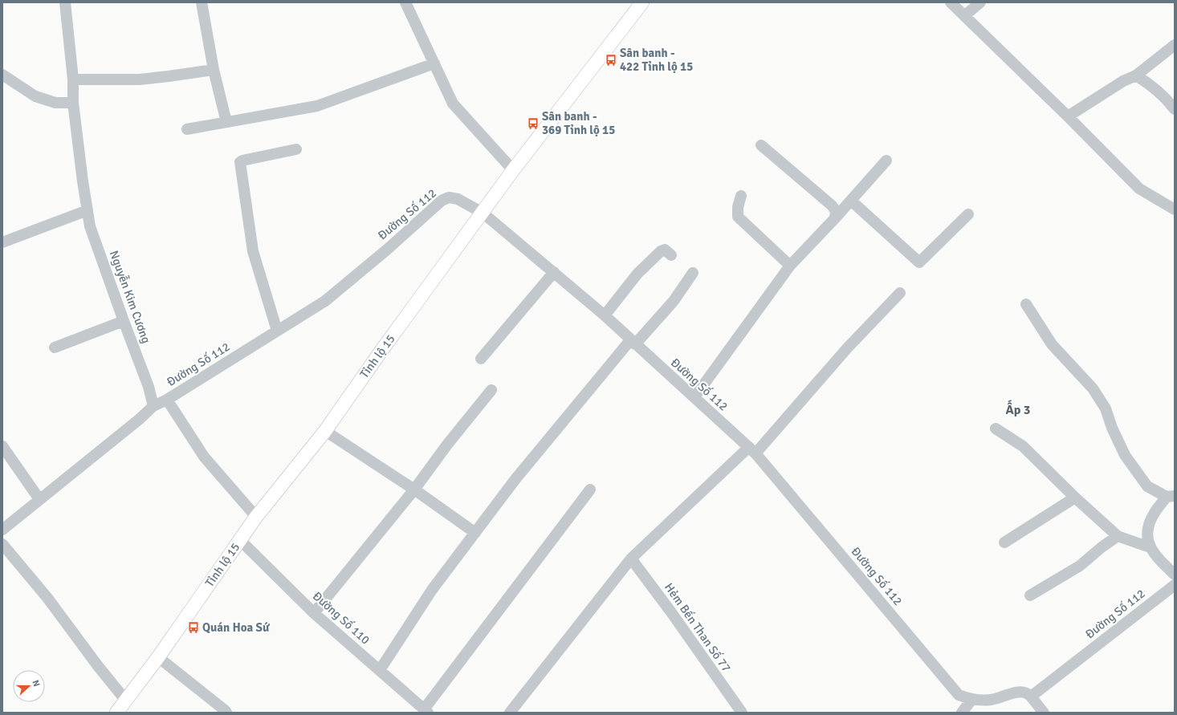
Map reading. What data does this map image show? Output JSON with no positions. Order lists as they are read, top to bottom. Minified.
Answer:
{"streets":{"main road":["Tỉnh lộ 15"],"street":["Đường Số 112","Nguyễn Kim Cương","Đường Số 110","Hẻm Bến Than Số 77"]},"crossings":[["Đường Số 112","Nguyễn Kim Cương"],["Đường Số 112","Tỉnh lộ 15"],["Tỉnh lộ 15","Đường Số 110"]],"districts":["Ấp 3"],"places":{"bus stop":["Sân banh - 422 Tỉnh lộ 15","Sân banh - 369 Tỉnh lộ 15","Quán Hoa Sứ"]},"north":"right"}
